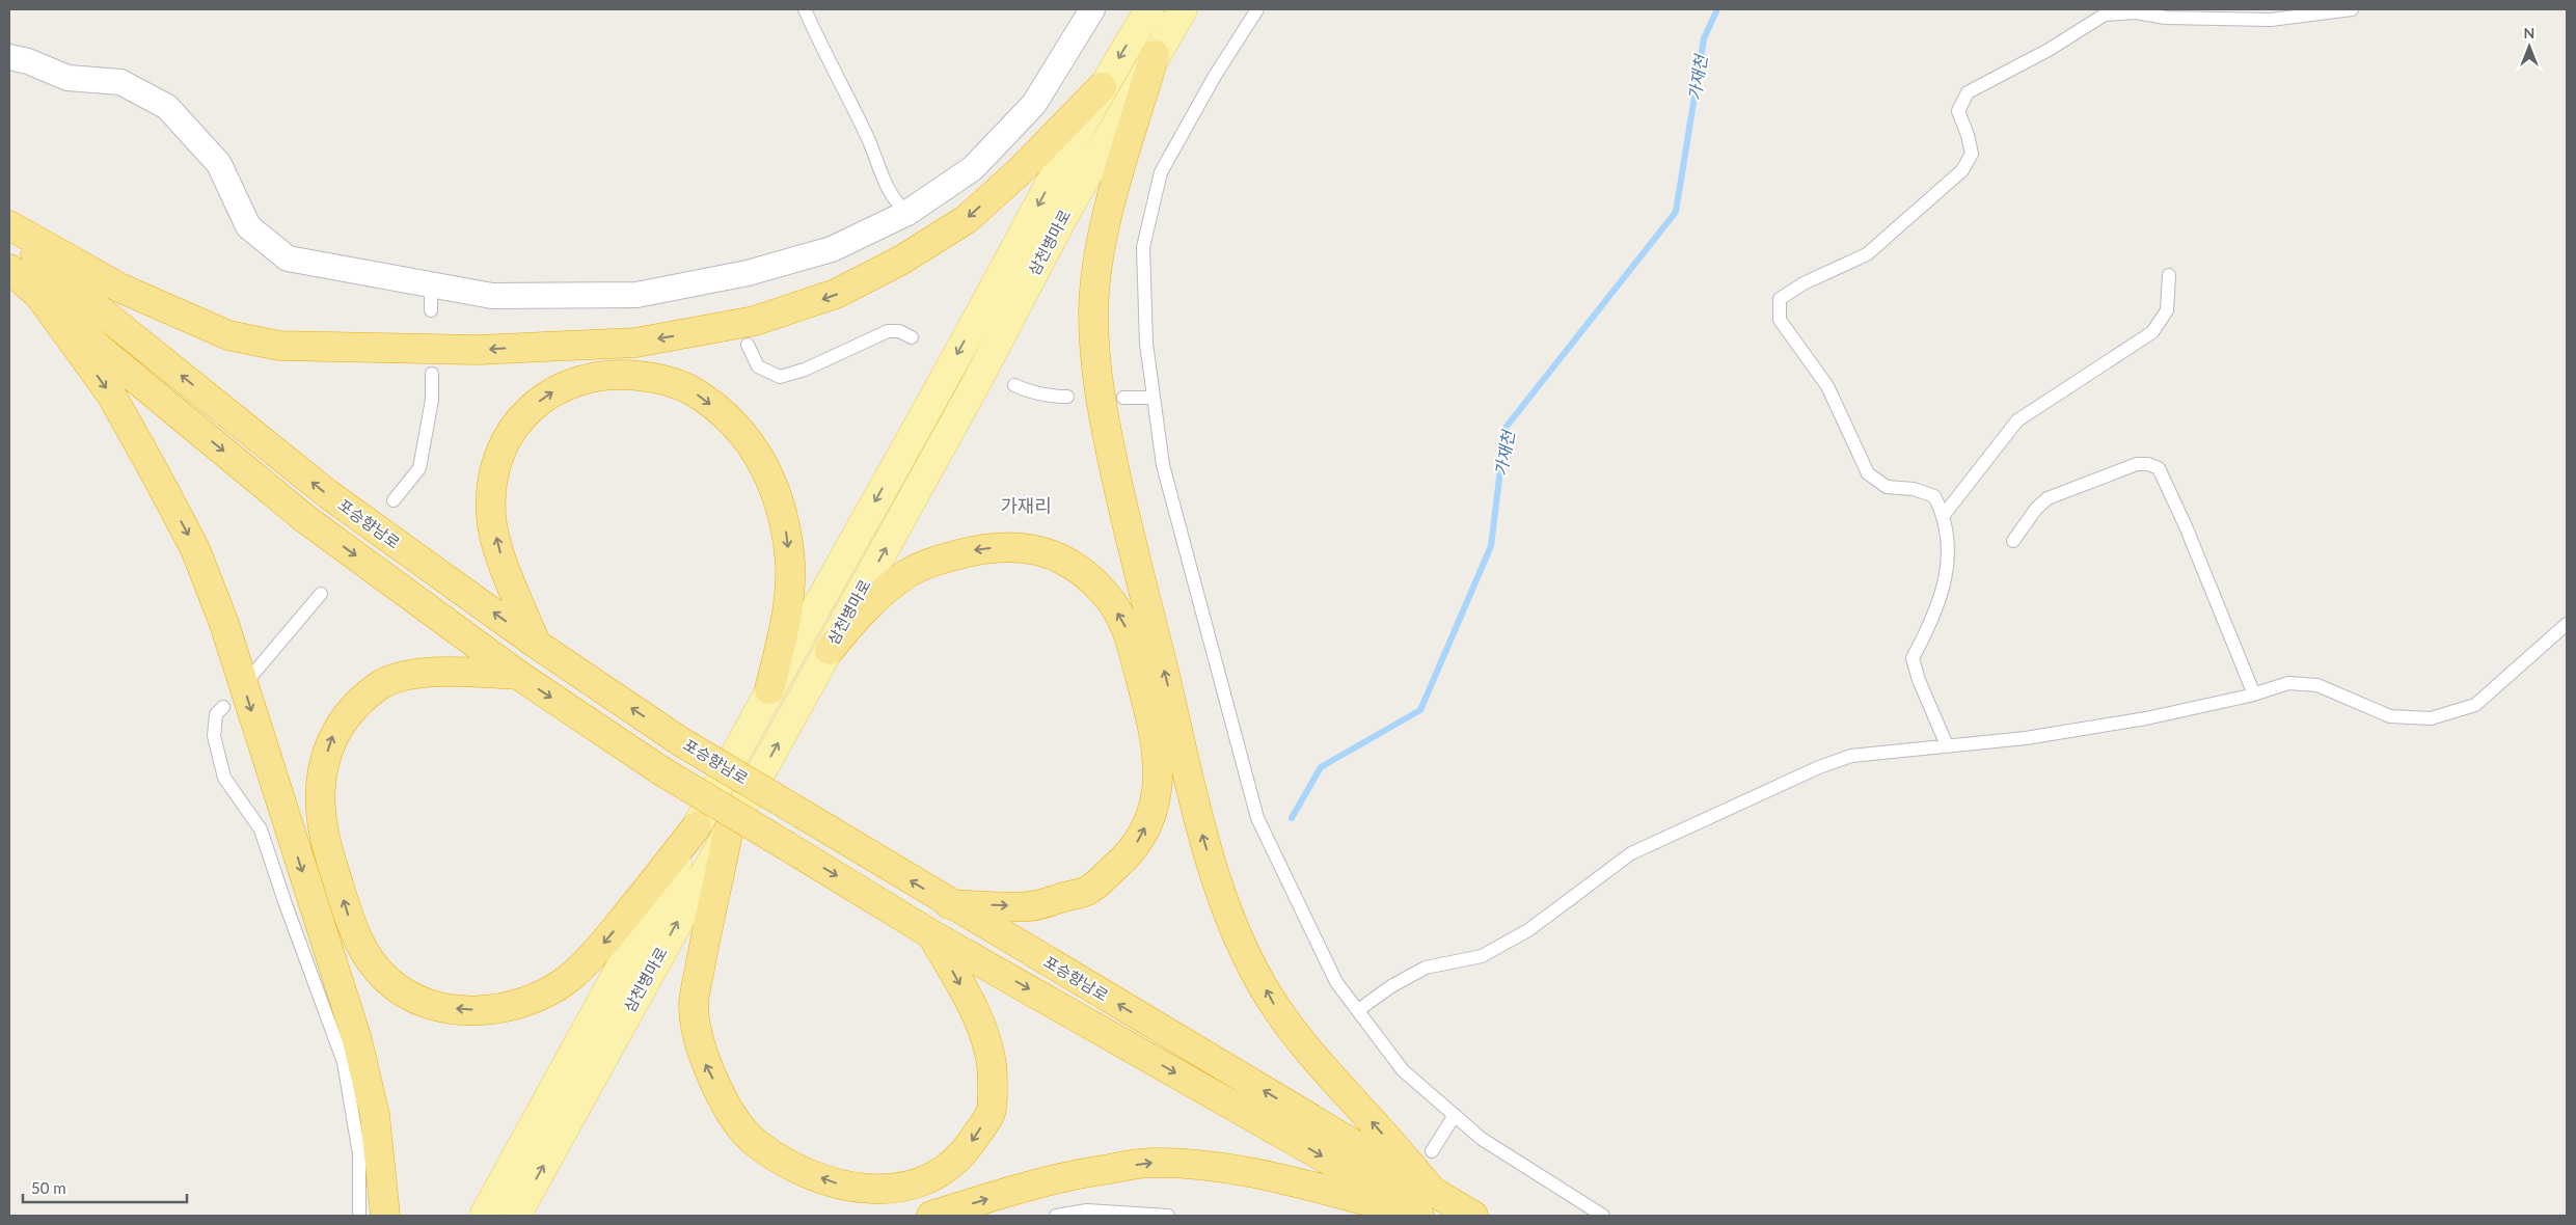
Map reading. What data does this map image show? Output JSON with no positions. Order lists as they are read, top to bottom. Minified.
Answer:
{"streets":{"highway":["포승향남로"],"main road":["삼천병마로"]},"districts":["가재리"],"water":["가재천"],"scale_bar":"50 m","north":"top"}
